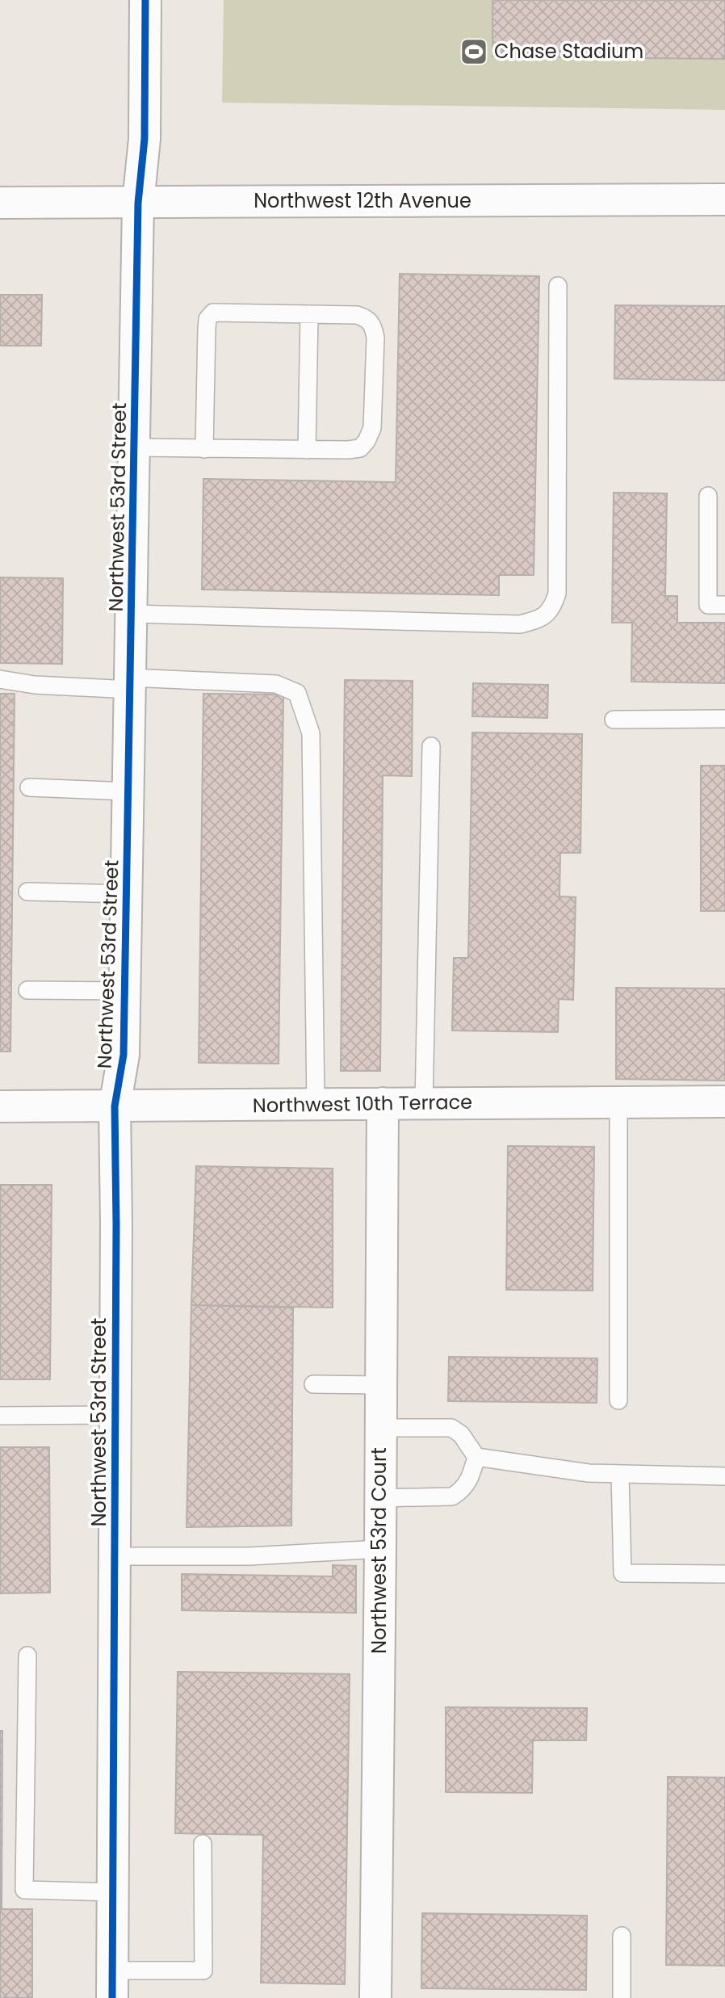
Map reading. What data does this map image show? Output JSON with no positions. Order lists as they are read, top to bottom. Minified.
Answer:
{"streets":{"street":["Northwest 12th Avenue","Northwest 53rd Street","Northwest 10th Terrace","Northwest 53rd Court"]},"crossings":[["Northwest 12th Avenue","Northwest 53rd Street"],["Northwest 53rd Street","Northwest 10th Terrace"],["Northwest 10th Terrace","Northwest 53rd Court"]],"places":{"sports":["Chase Stadium"]}}
